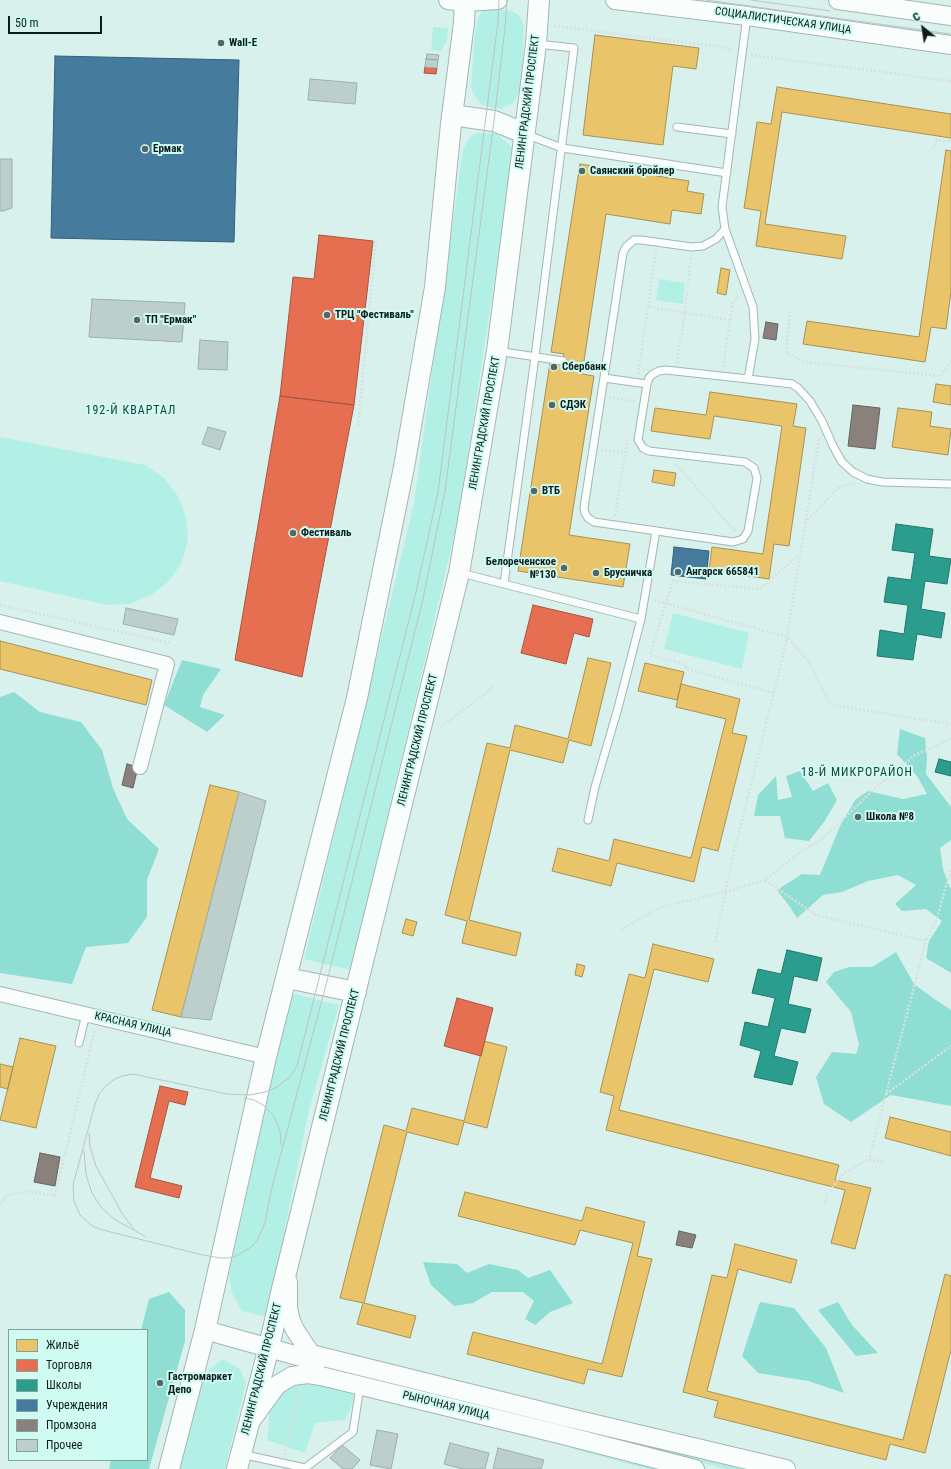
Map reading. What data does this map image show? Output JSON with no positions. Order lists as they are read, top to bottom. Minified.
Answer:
{"streets":{"main road":["ЛЕНИНГРАДСКИЙ ПРОСПЕКТ"],"street":["СОЦИАЛИСТИЧЕСКАЯ УЛИЦА","КРАСНАЯ УЛИЦА","РЫНОЧНАЯ УЛИЦА"]},"crossings":[["ЛЕНИНГРАДСКИЙ ПРОСПЕКТ","РЫНОЧНАЯ УЛИЦА"]],"districts":["192-Й КВАРТАЛ","18-Й МИКРОРАЙОН"],"places":["Wall-E","Ермак","Саянский бройлер","ТРЦ \"Фестиваль\"","ТП \"Ермак\"","Сбербанк","СДЭК","ВТБ","Фестиваль","Белореченское №130","Ангарск 665841","Брусничка","Школа №8","Гастромаркет Депо"],"legend":["Жильё","Торговля","Школы","Учреждения","Промзона","Прочее"],"scale_bar":"50 m","north":"top left"}
